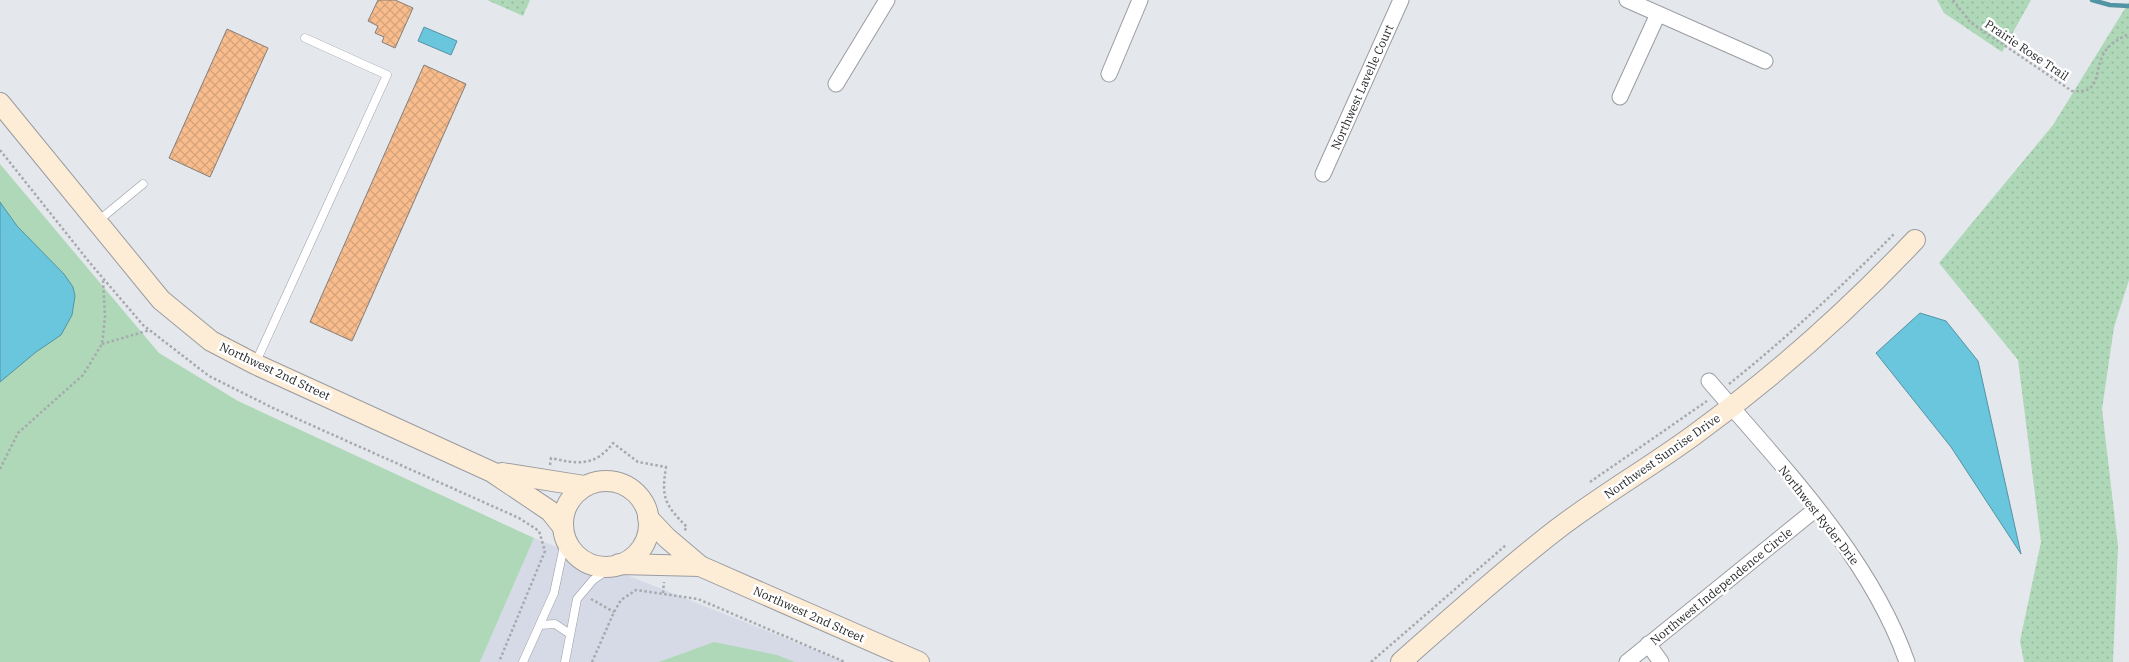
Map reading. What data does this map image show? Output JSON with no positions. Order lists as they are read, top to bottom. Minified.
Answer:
{"streets":{"street":["Northwest Lavelle Court","Northwest 2nd Street","Northwest Sunrise Drive","Northwest Ryder Drie","Northwest Independence Circle"],"path":["Prairie Rose Trail"]},"crossings":[["Northwest Sunrise Drive","Northwest Ryder Drie"],["Northwest Ryder Drie","Northwest Independence Circle"]]}
